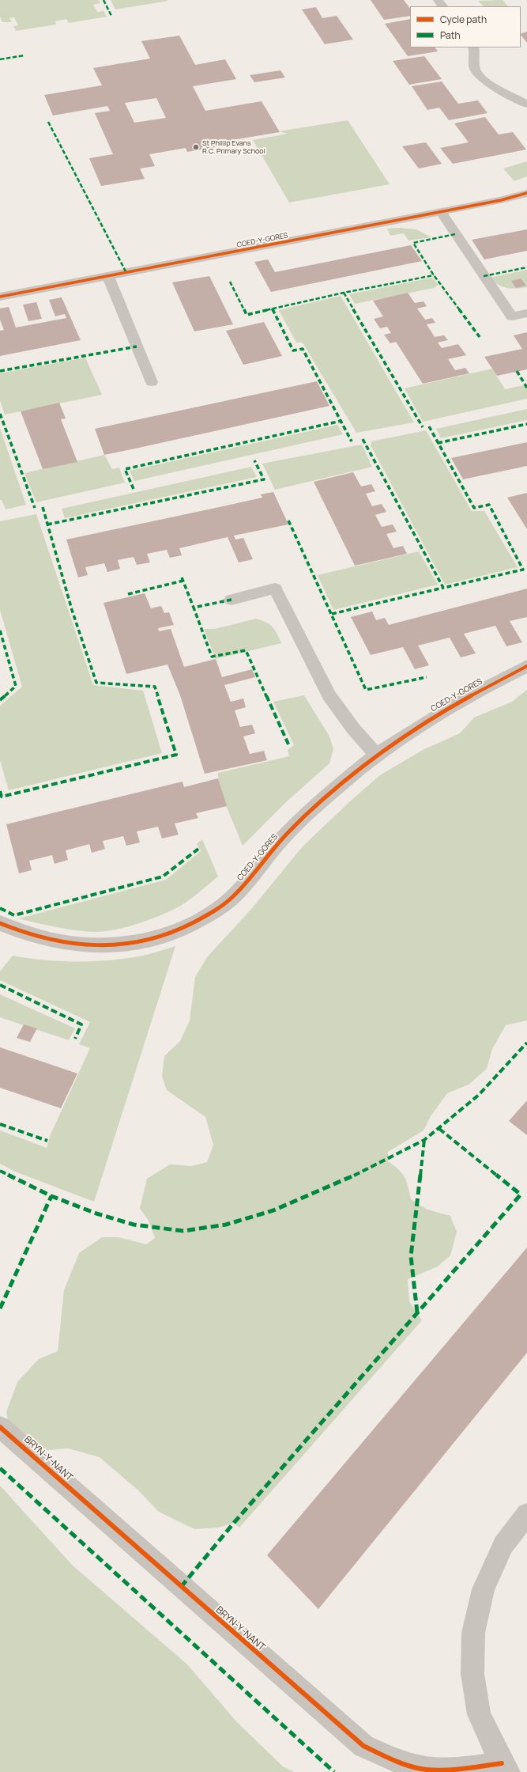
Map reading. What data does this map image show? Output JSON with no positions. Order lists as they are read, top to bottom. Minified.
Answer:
{"streets":{"street":["COED-Y-GORES","BRYN-Y-NANT"]},"places":["St Phillip Evans R.C. Primary School"],"legend":["Cycle path","Path"]}
